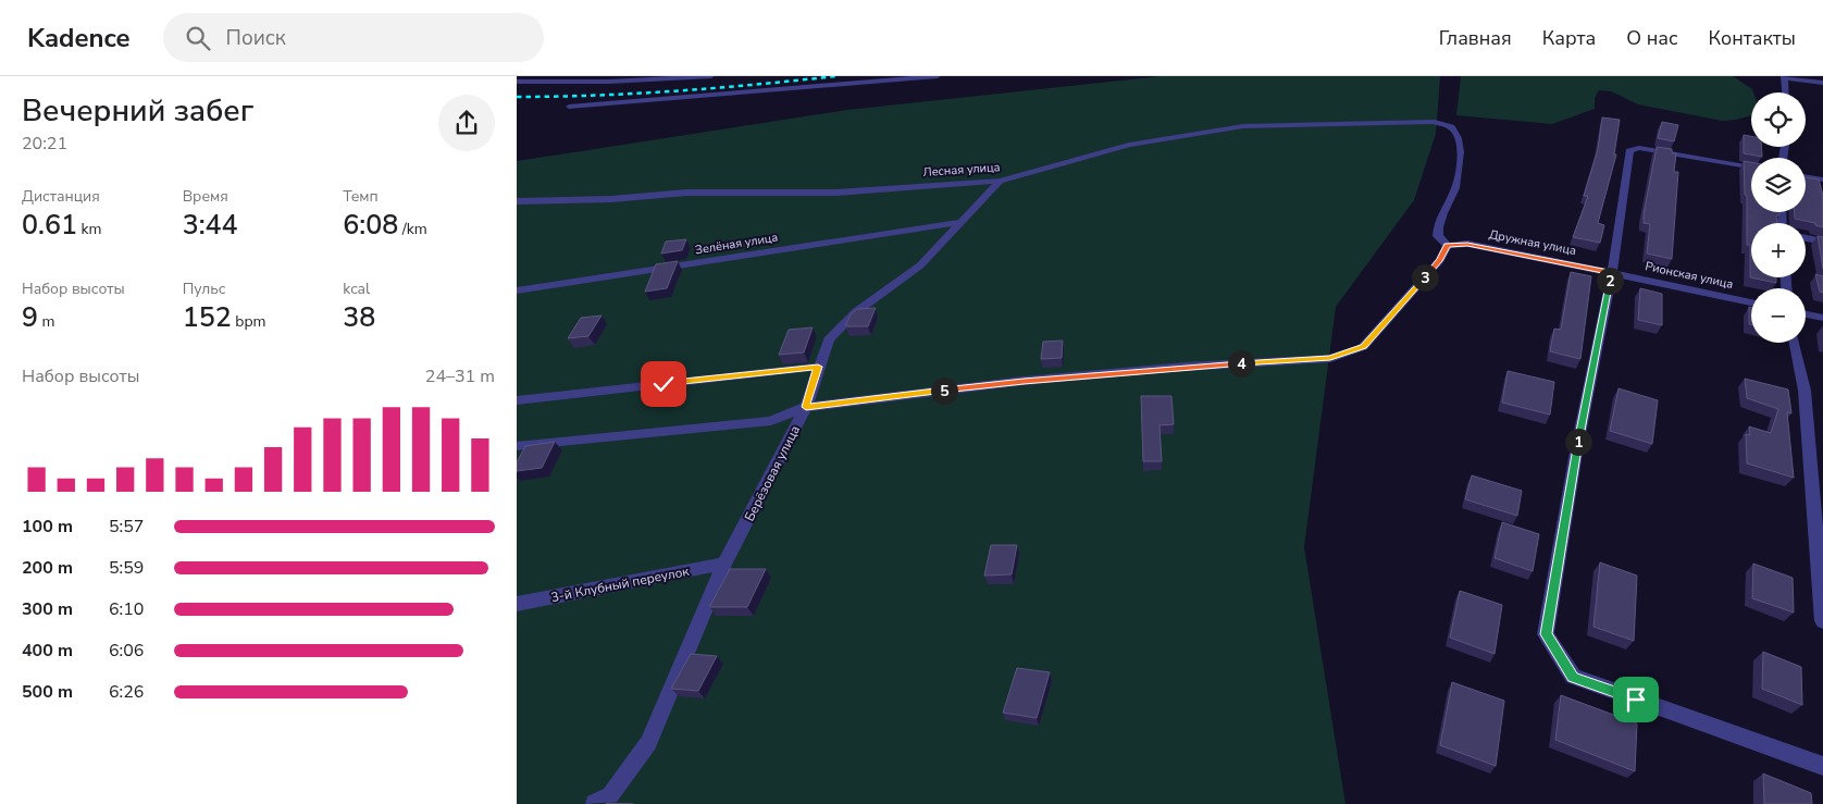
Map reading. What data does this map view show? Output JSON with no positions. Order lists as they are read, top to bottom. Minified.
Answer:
{"streets":{"street":["Лесная улица","Дружная улица","Зелёная улица","Рионская улица","Берёзовая улица","3-й Клубный переулок"]},"crossings":[["Лесная улица","Дружная улица"],["Лесная улица","Берёзовая улица"],["Дружная улица","Рионская улица"],["Зелёная улица","Берёзовая улица"],["Берёзовая улица","3-й Клубный переулок"]],"page":{"header":"Kadence","search":"Поиск","nav":["Главная","Карта","О нас","Контакты"],"heading":["Вечерний забег","20:21"],"map_buttons":["+","−"],"stats":[["Дистанция","0.61 km"],["Время","3:44"],["Темп","6:08 /km"],["Набор высоты","9 m"],["Пульс","152 bpm"],["kcal","38"]],"pins":["3","2","4","5","1"],"chart":["Набор высоты","24–31 m"],"list":[{"name":"100 m","note":"5:57"},{"name":"200 m","note":"5:59"},{"name":"300 m","note":"6:10"},{"name":"400 m","note":"6:06"},{"name":"500 m","note":"6:26"}]}}
